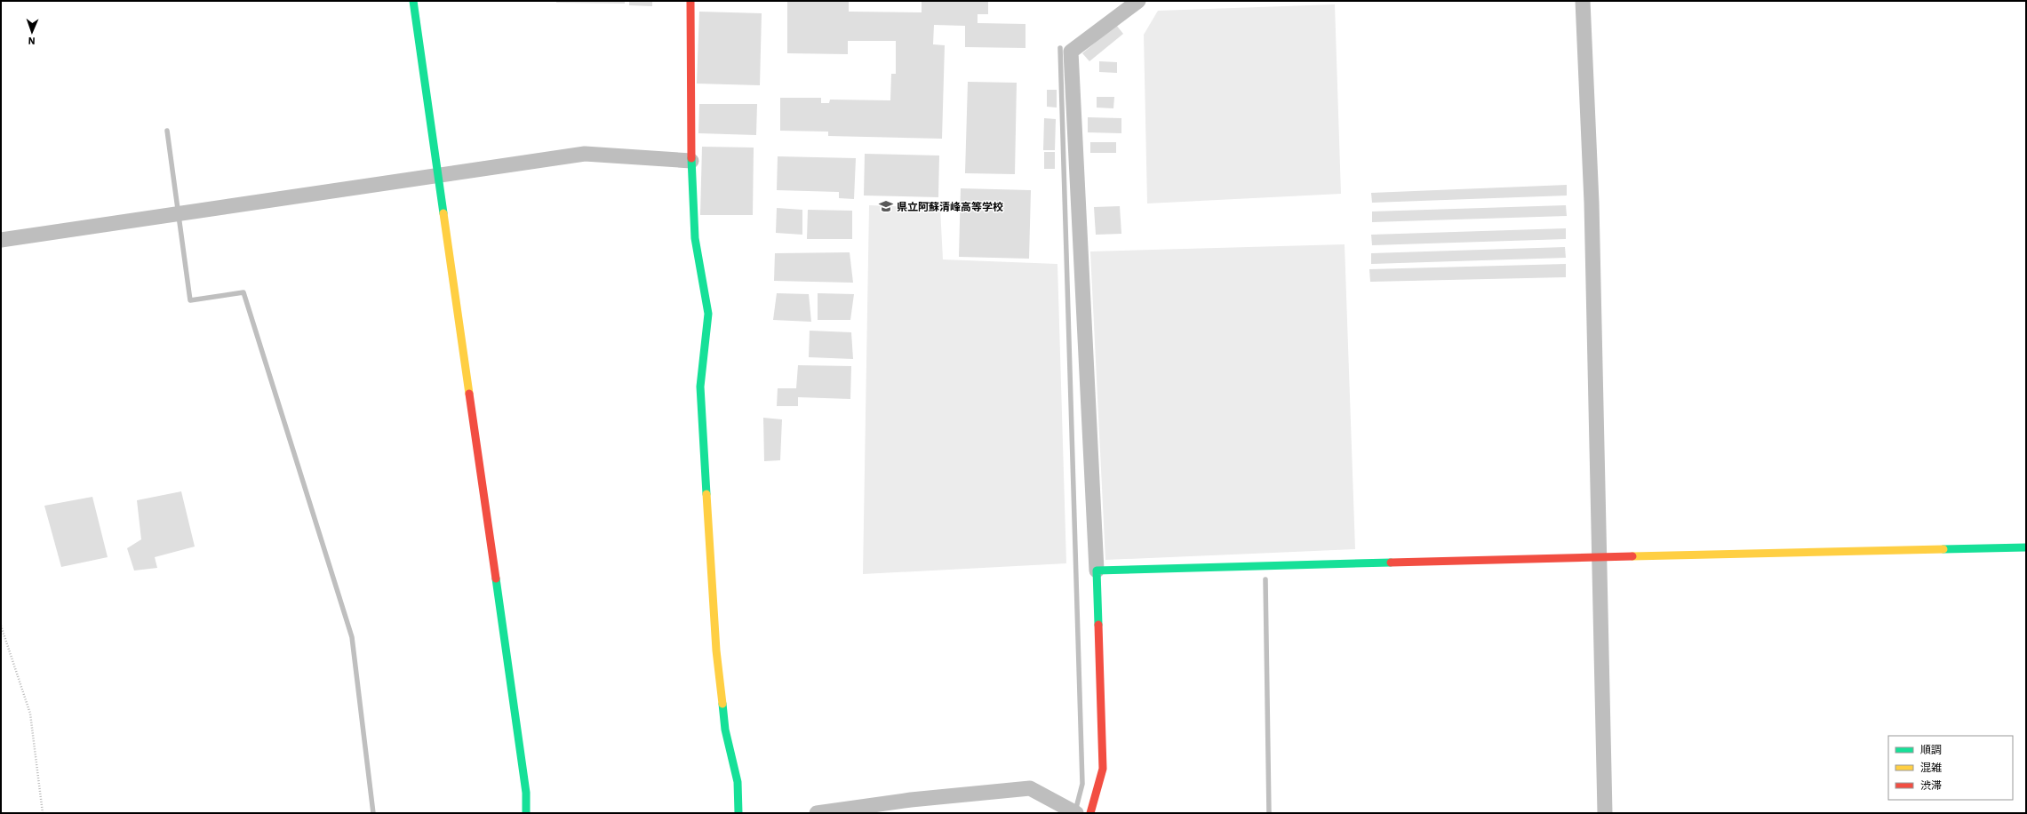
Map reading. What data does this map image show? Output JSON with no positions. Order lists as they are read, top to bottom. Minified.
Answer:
{"places":{"school or university":["県立阿蘇清峰高等学校"]},"legend":["順調","混雑","渋滞"],"north":"bottom"}
